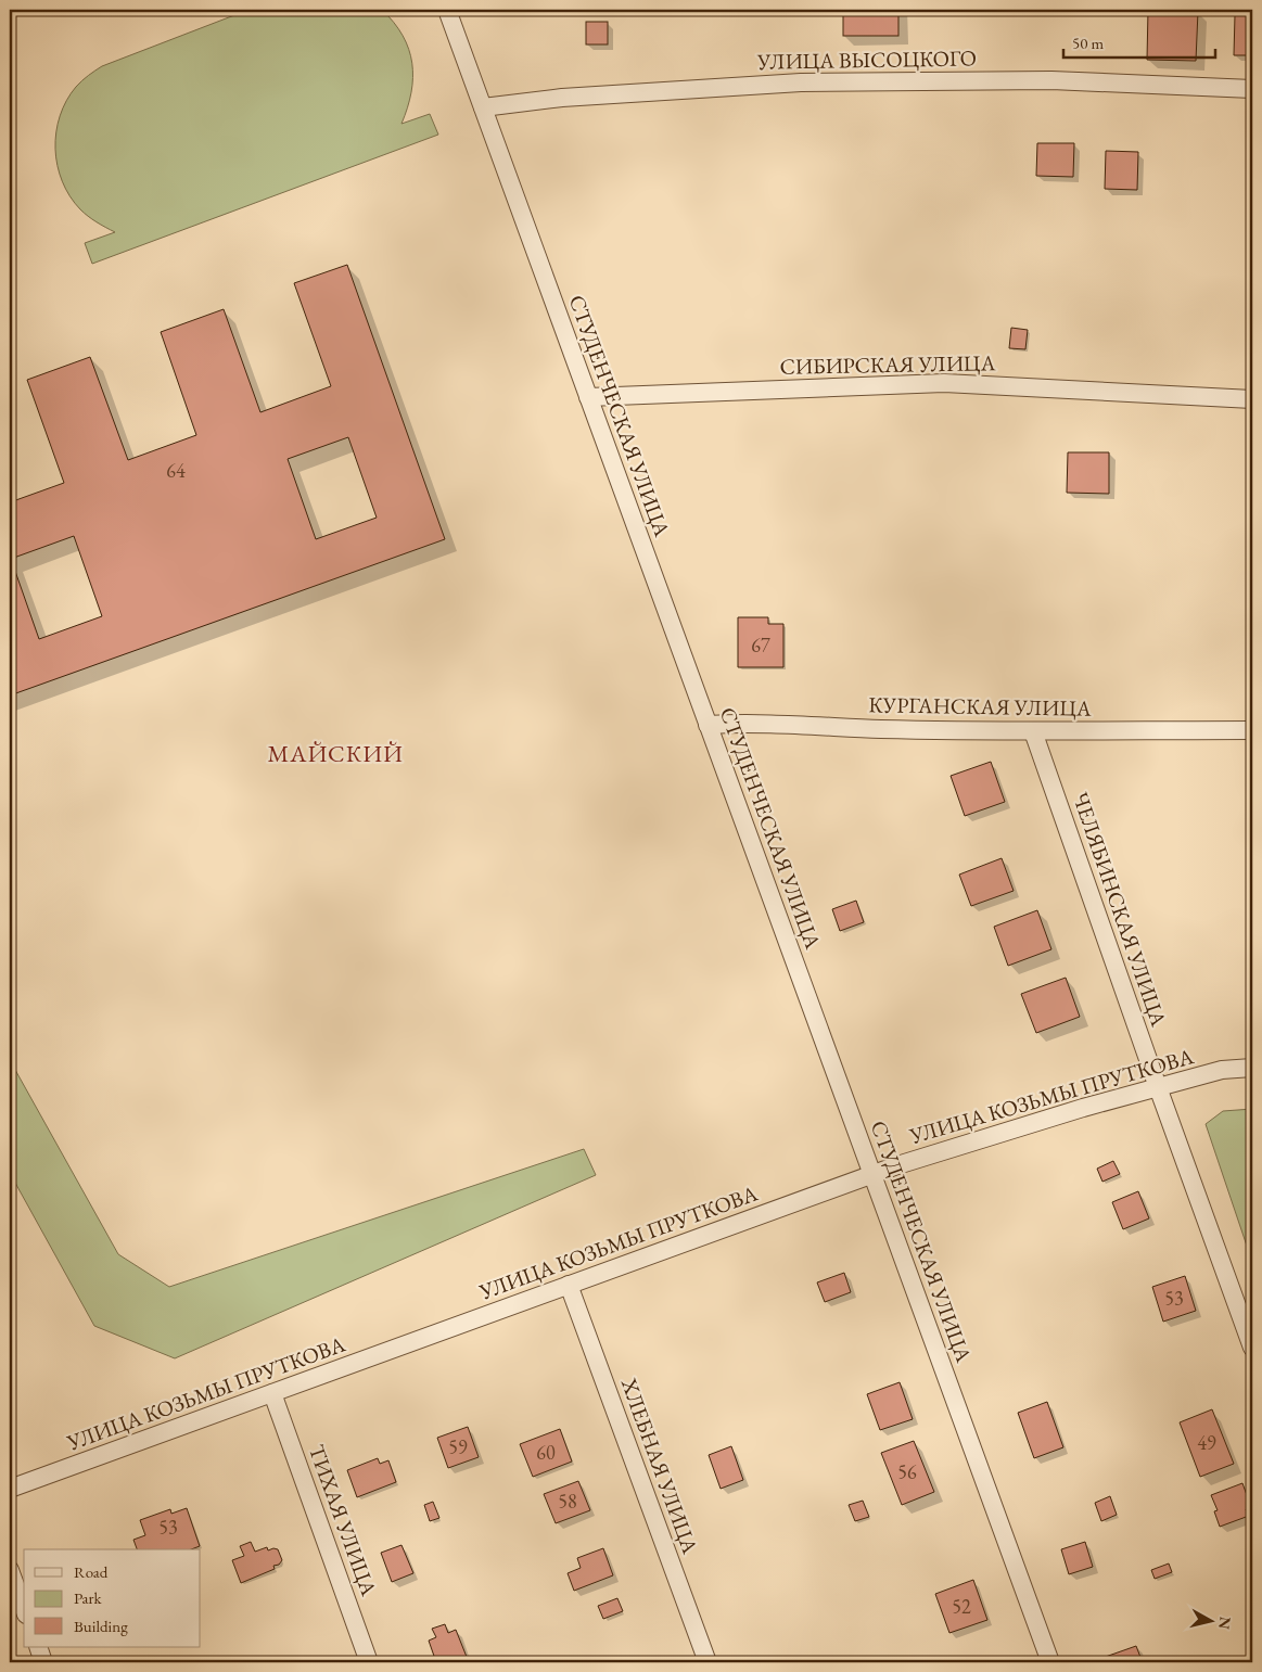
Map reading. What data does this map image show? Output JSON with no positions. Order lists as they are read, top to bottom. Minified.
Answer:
{"streets":{"street":["УЛИЦА ВЫСОЦКОГО","СИБИРСКАЯ УЛИЦА","СТУДЕНЧЕСКАЯ УЛИЦА","КУРГАНСКАЯ УЛИЦА","ЧЕЛЯБИНСКАЯ УЛИЦА","УЛИЦА КОЗЬМЫ ПРУТКОВА","ХЛЕБНАЯ УЛИЦА","ТИХАЯ УЛИЦА"]},"crossings":[["УЛИЦА ВЫСОЦКОГО","СТУДЕНЧЕСКАЯ УЛИЦА"],["СИБИРСКАЯ УЛИЦА","СТУДЕНЧЕСКАЯ УЛИЦА"],["СТУДЕНЧЕСКАЯ УЛИЦА","КУРГАНСКАЯ УЛИЦА"],["СТУДЕНЧЕСКАЯ УЛИЦА","УЛИЦА КОЗЬМЫ ПРУТКОВА"],["КУРГАНСКАЯ УЛИЦА","ЧЕЛЯБИНСКАЯ УЛИЦА"],["ЧЕЛЯБИНСКАЯ УЛИЦА","УЛИЦА КОЗЬМЫ ПРУТКОВА"],["УЛИЦА КОЗЬМЫ ПРУТКОВА","ХЛЕБНАЯ УЛИЦА"],["УЛИЦА КОЗЬМЫ ПРУТКОВА","ТИХАЯ УЛИЦА"]],"districts":["МАЙСКИЙ"],"house_numbers":["64","67","53","49","59","60","56","58","53","52"],"legend":["Road","Park","Building"],"scale_bar":"50 m","north":"right"}
